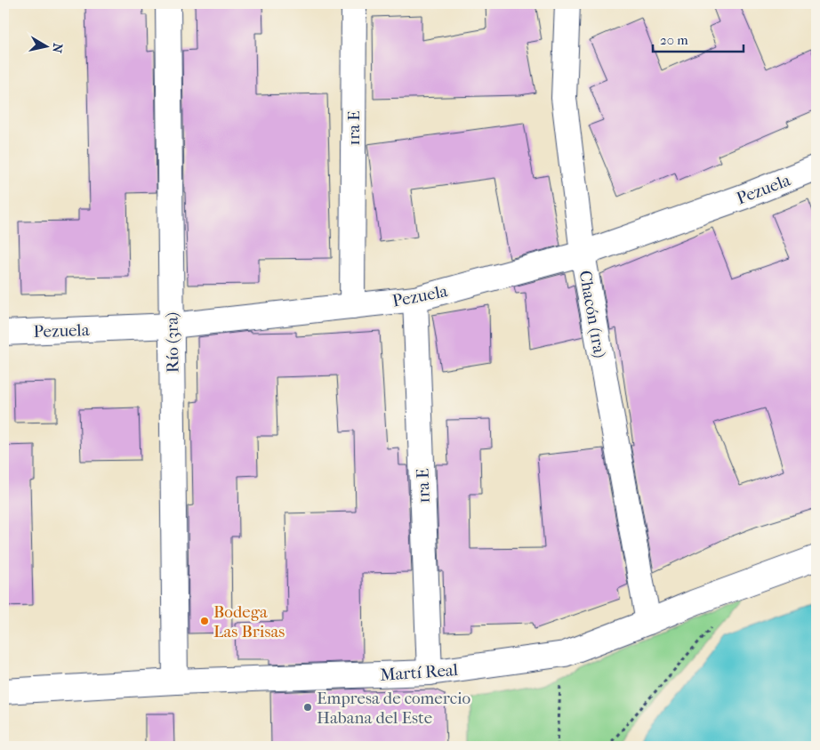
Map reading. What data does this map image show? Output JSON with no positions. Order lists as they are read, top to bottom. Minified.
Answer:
{"streets":{"main road":["1ra E","Pezuela","Chacón (1ra)","Río (3ra)","Martí Real"]},"crossings":[["1ra E","Pezuela"],["1ra E","Martí Real"],["Pezuela","Chacón (1ra)"],["Pezuela","Río (3ra)"],["Chacón (1ra)","Martí Real"],["Río (3ra)","Martí Real"]],"places":["Bodega Las Brisas","Empresa de comercio Habana del Este"],"scale_bar":"20 m","north":"right"}
